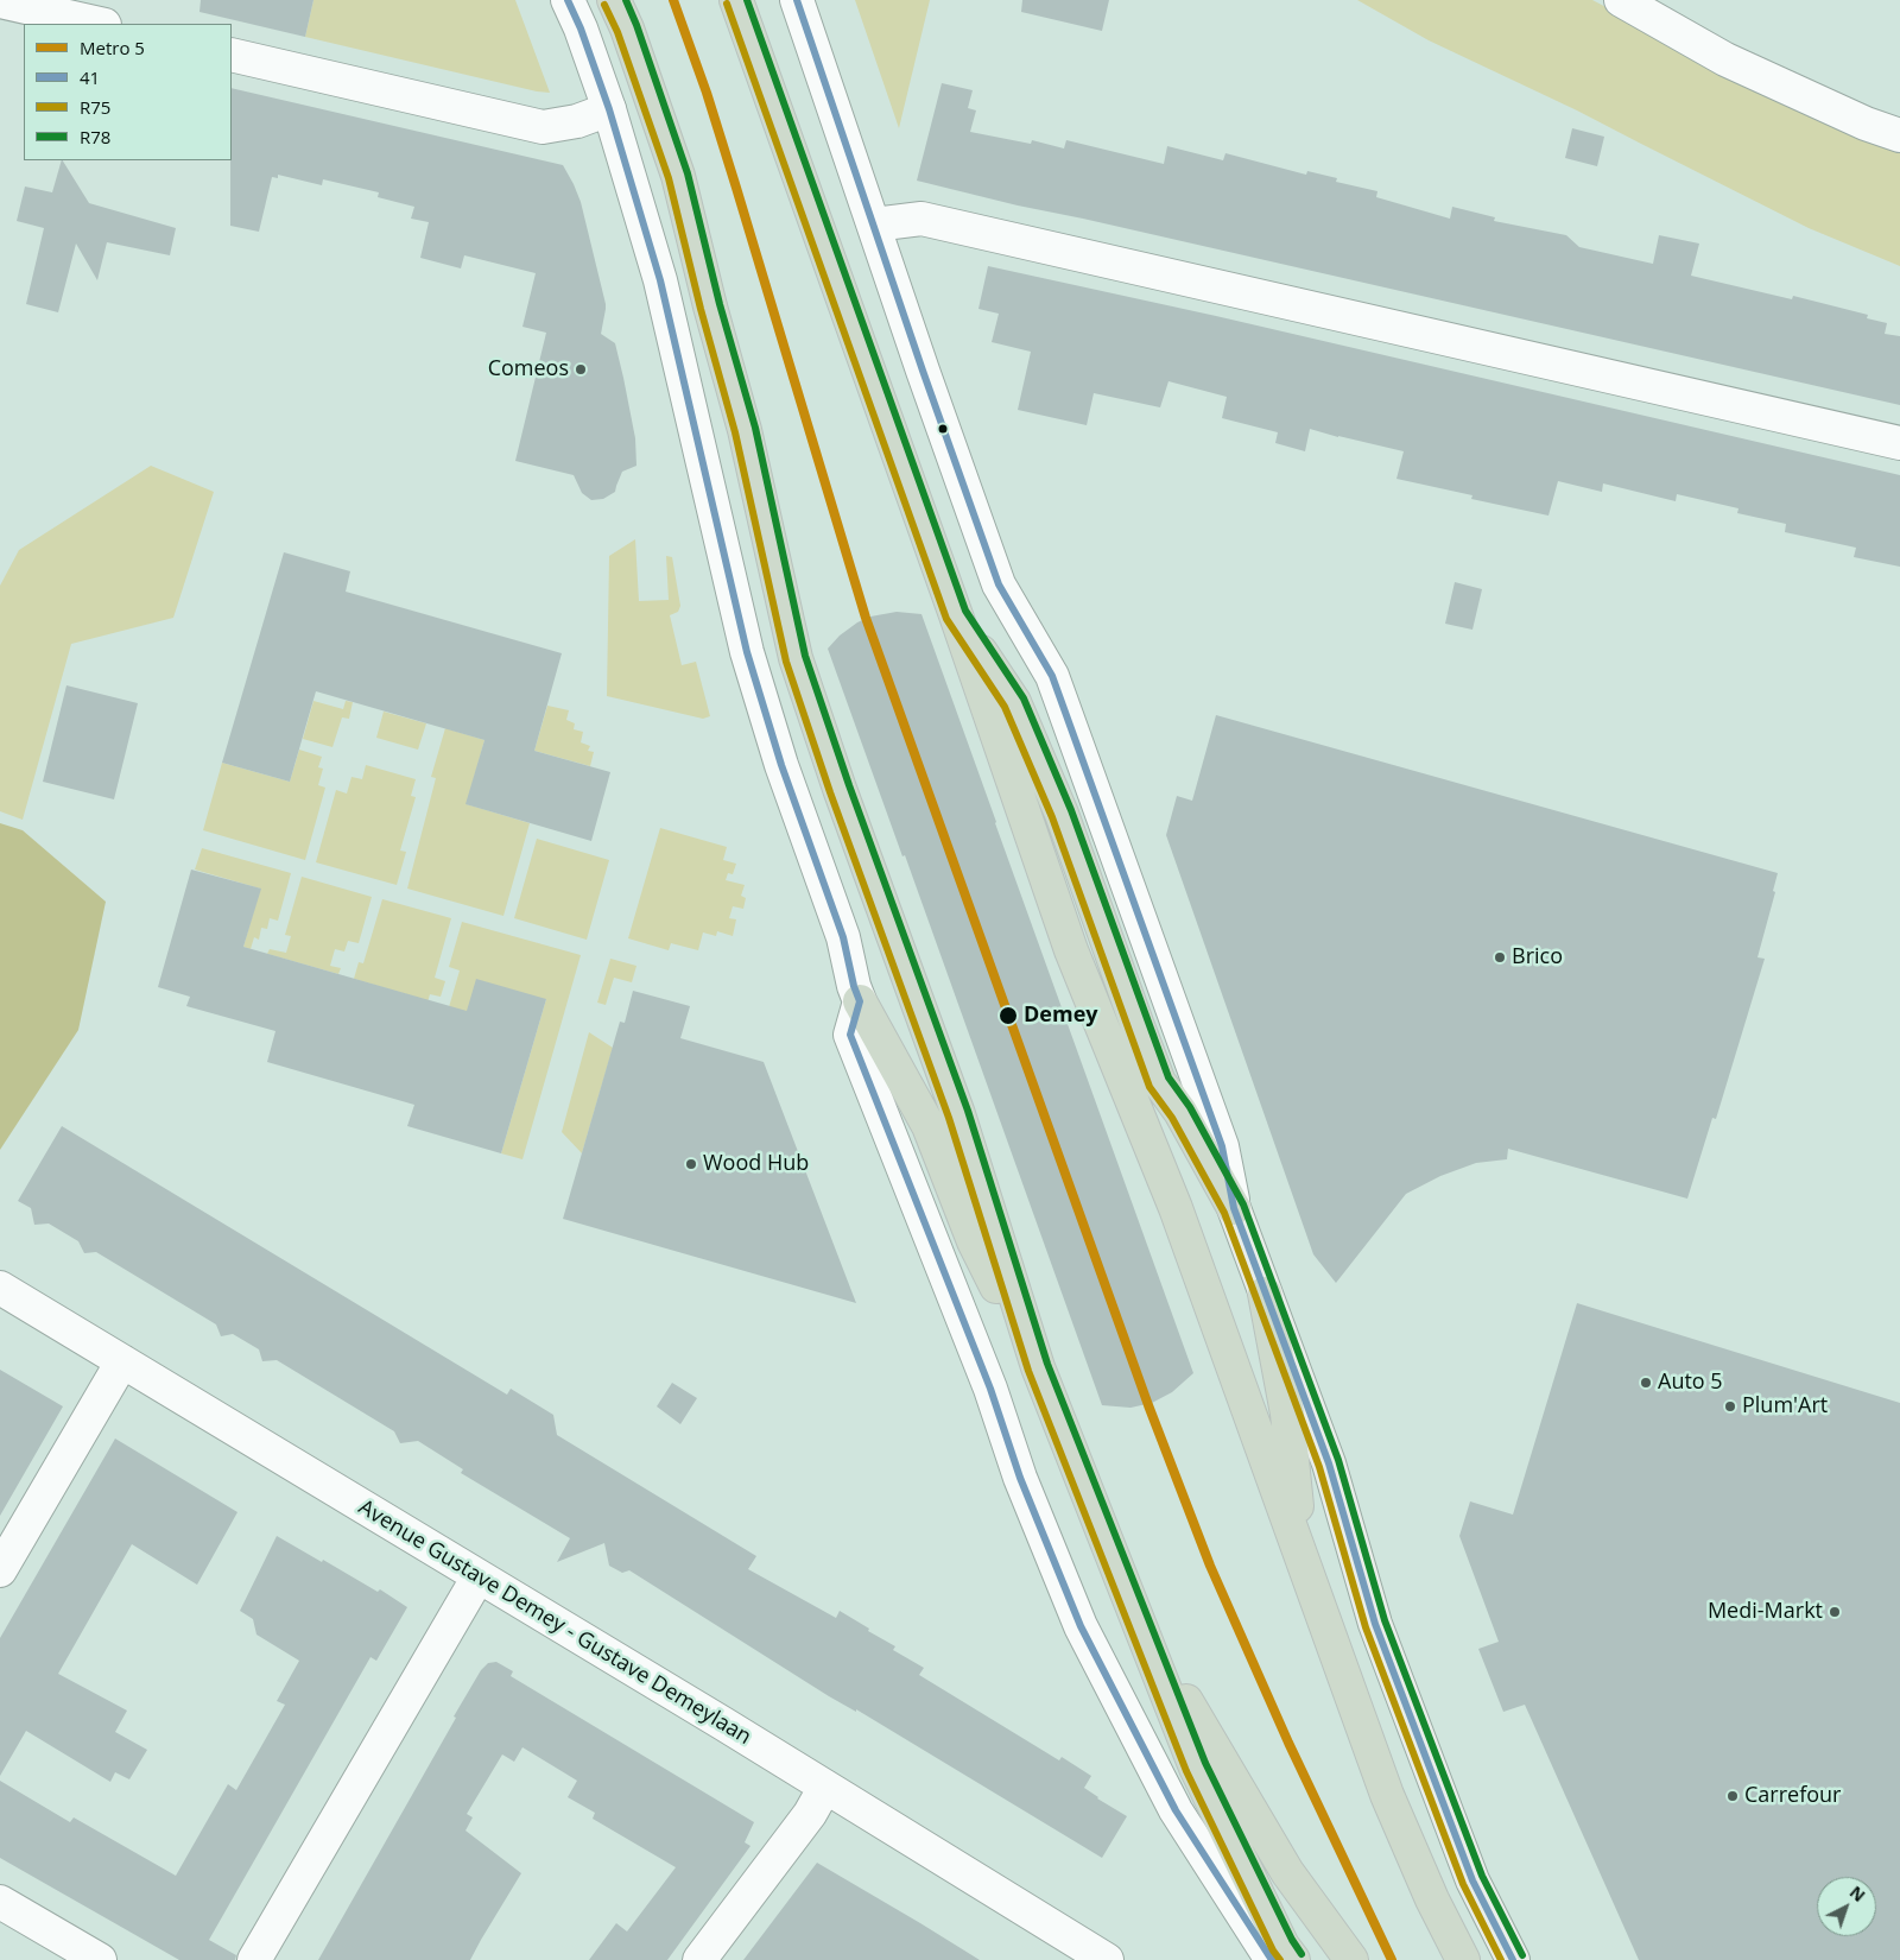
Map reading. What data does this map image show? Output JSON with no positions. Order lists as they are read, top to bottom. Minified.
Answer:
{"streets":{"street":["Avenue Gustave Demey - Gustave Demeylaan"]},"places":["Comeos","Brico","Demey","Wood Hub","Auto 5","Plum'Art","Medi-Markt","Carrefour"],"lines":["metro line 5","transit line 41","transit line R78","transit line R75"],"legend":["Metro 5","41","R75","R78"],"north":"top right"}
